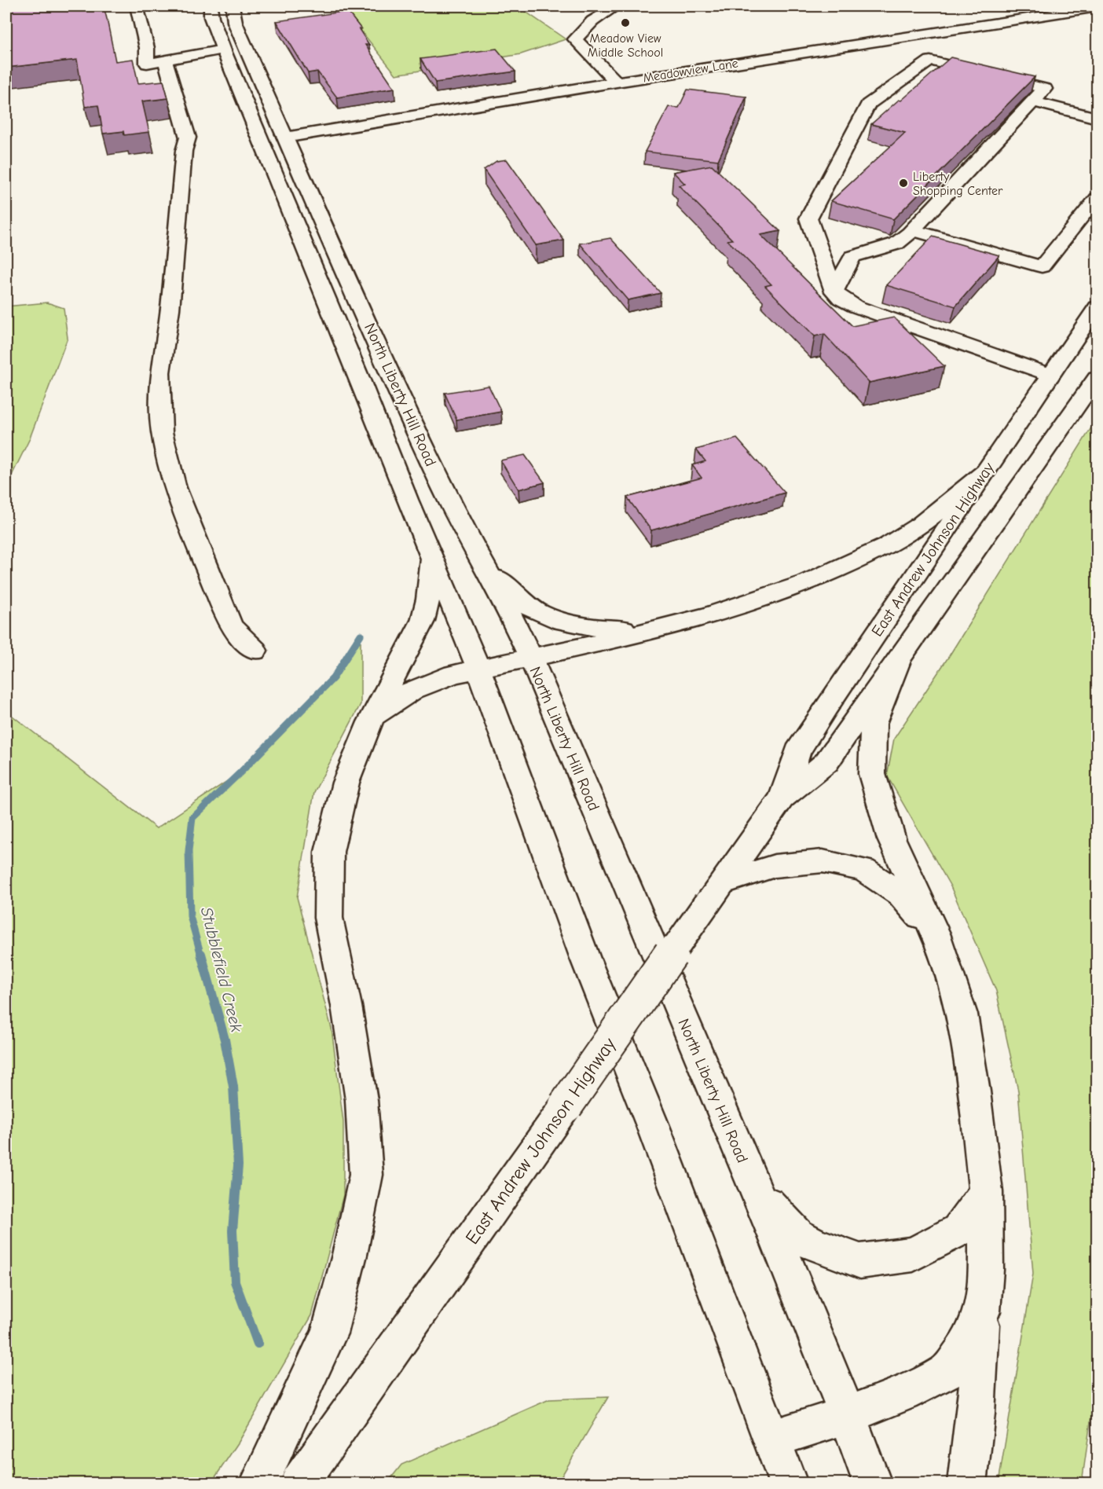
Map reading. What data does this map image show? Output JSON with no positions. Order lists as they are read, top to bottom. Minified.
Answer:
{"streets":{"main road":["Meadowview Lane","North Liberty Hill Road","East Andrew Johnson Highway"]},"crossings":[["Meadowview Lane","North Liberty Hill Road"]],"water":["Stubblefield Creek"],"places":["Meadow View Middle School","Liberty Shopping Center"]}
